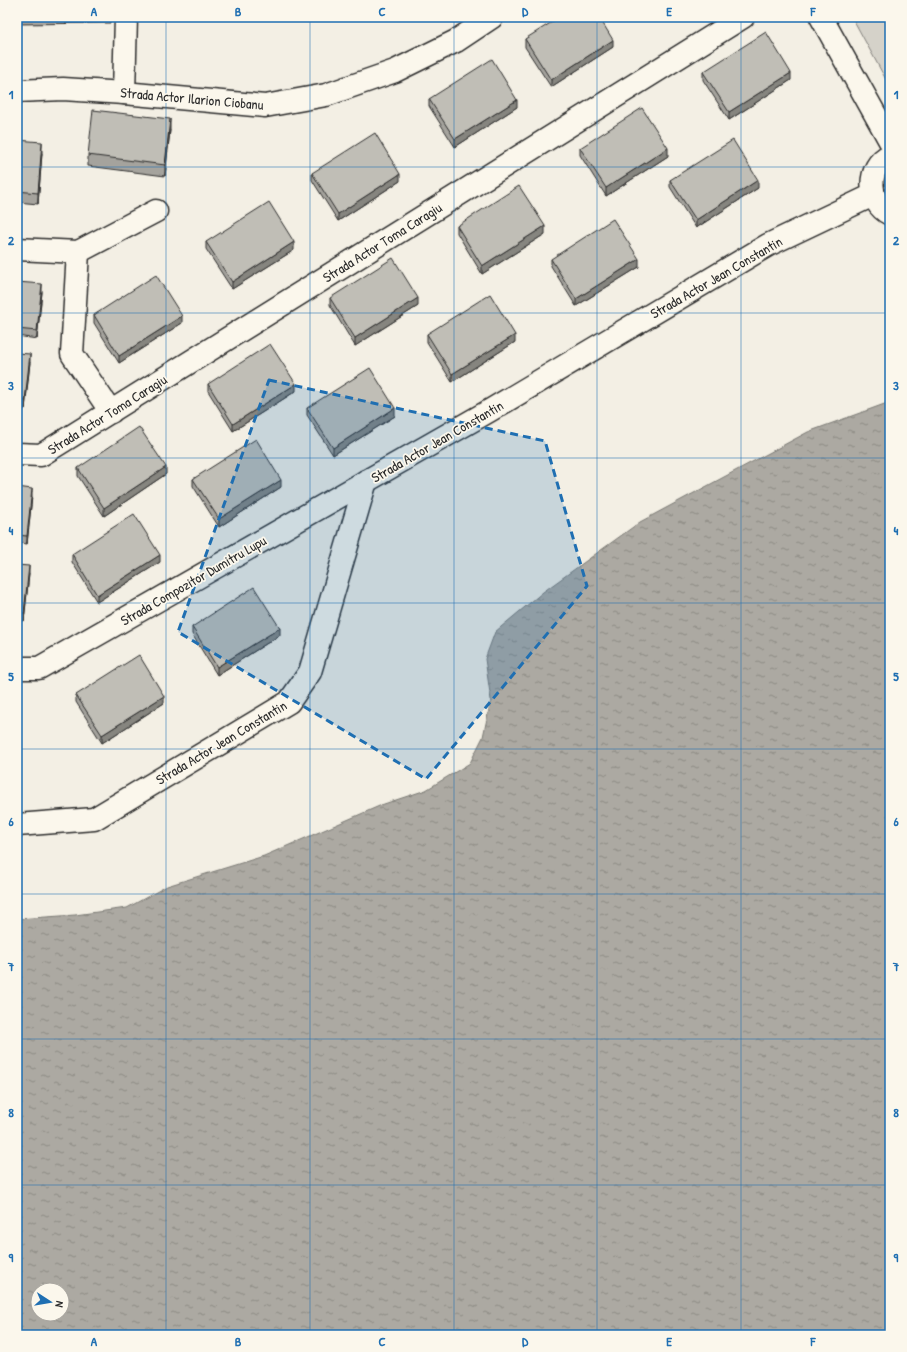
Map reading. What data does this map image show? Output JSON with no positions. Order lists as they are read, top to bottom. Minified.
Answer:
{"streets":{"street":["Strada Actor Ilarion Ciobanu","Strada Actor Toma Caragiu","Strada Actor Jean Constantin","Strada Compozitor Dumitru Lupu"]},"crossings":[["Strada Actor Jean Constantin","Strada Compozitor Dumitru Lupu"]],"north":"right","grid":{"columns":["A","B","C","D","E","F"],"rows":["1","2","3","4","5","6","7","8","9"]}}
